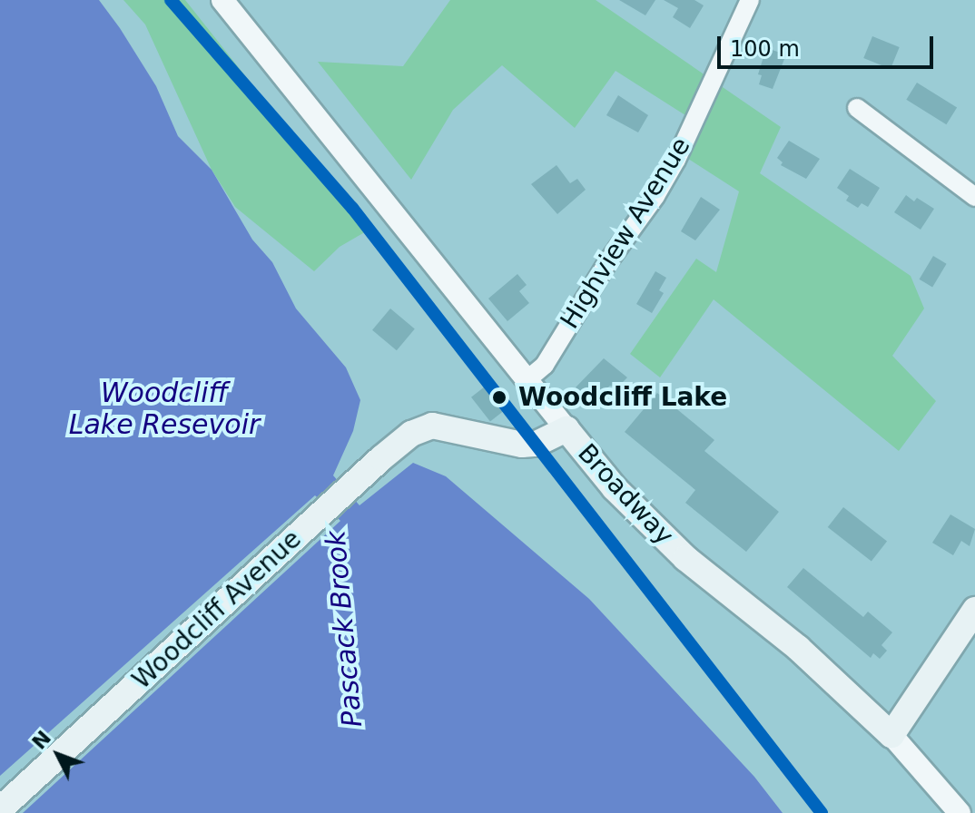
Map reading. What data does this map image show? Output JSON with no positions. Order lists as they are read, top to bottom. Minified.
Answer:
{"streets":{"main road":["Broadway","Woodcliff Avenue"],"street":["Highview Avenue"]},"crossings":[["Highview Avenue","Broadway"],["Broadway","Woodcliff Avenue"]],"water":["Woodcliff Lake Resevoir","Pascack Brook"],"places":["Woodcliff Lake"],"scale_bar":"100 m","north":"top left"}
